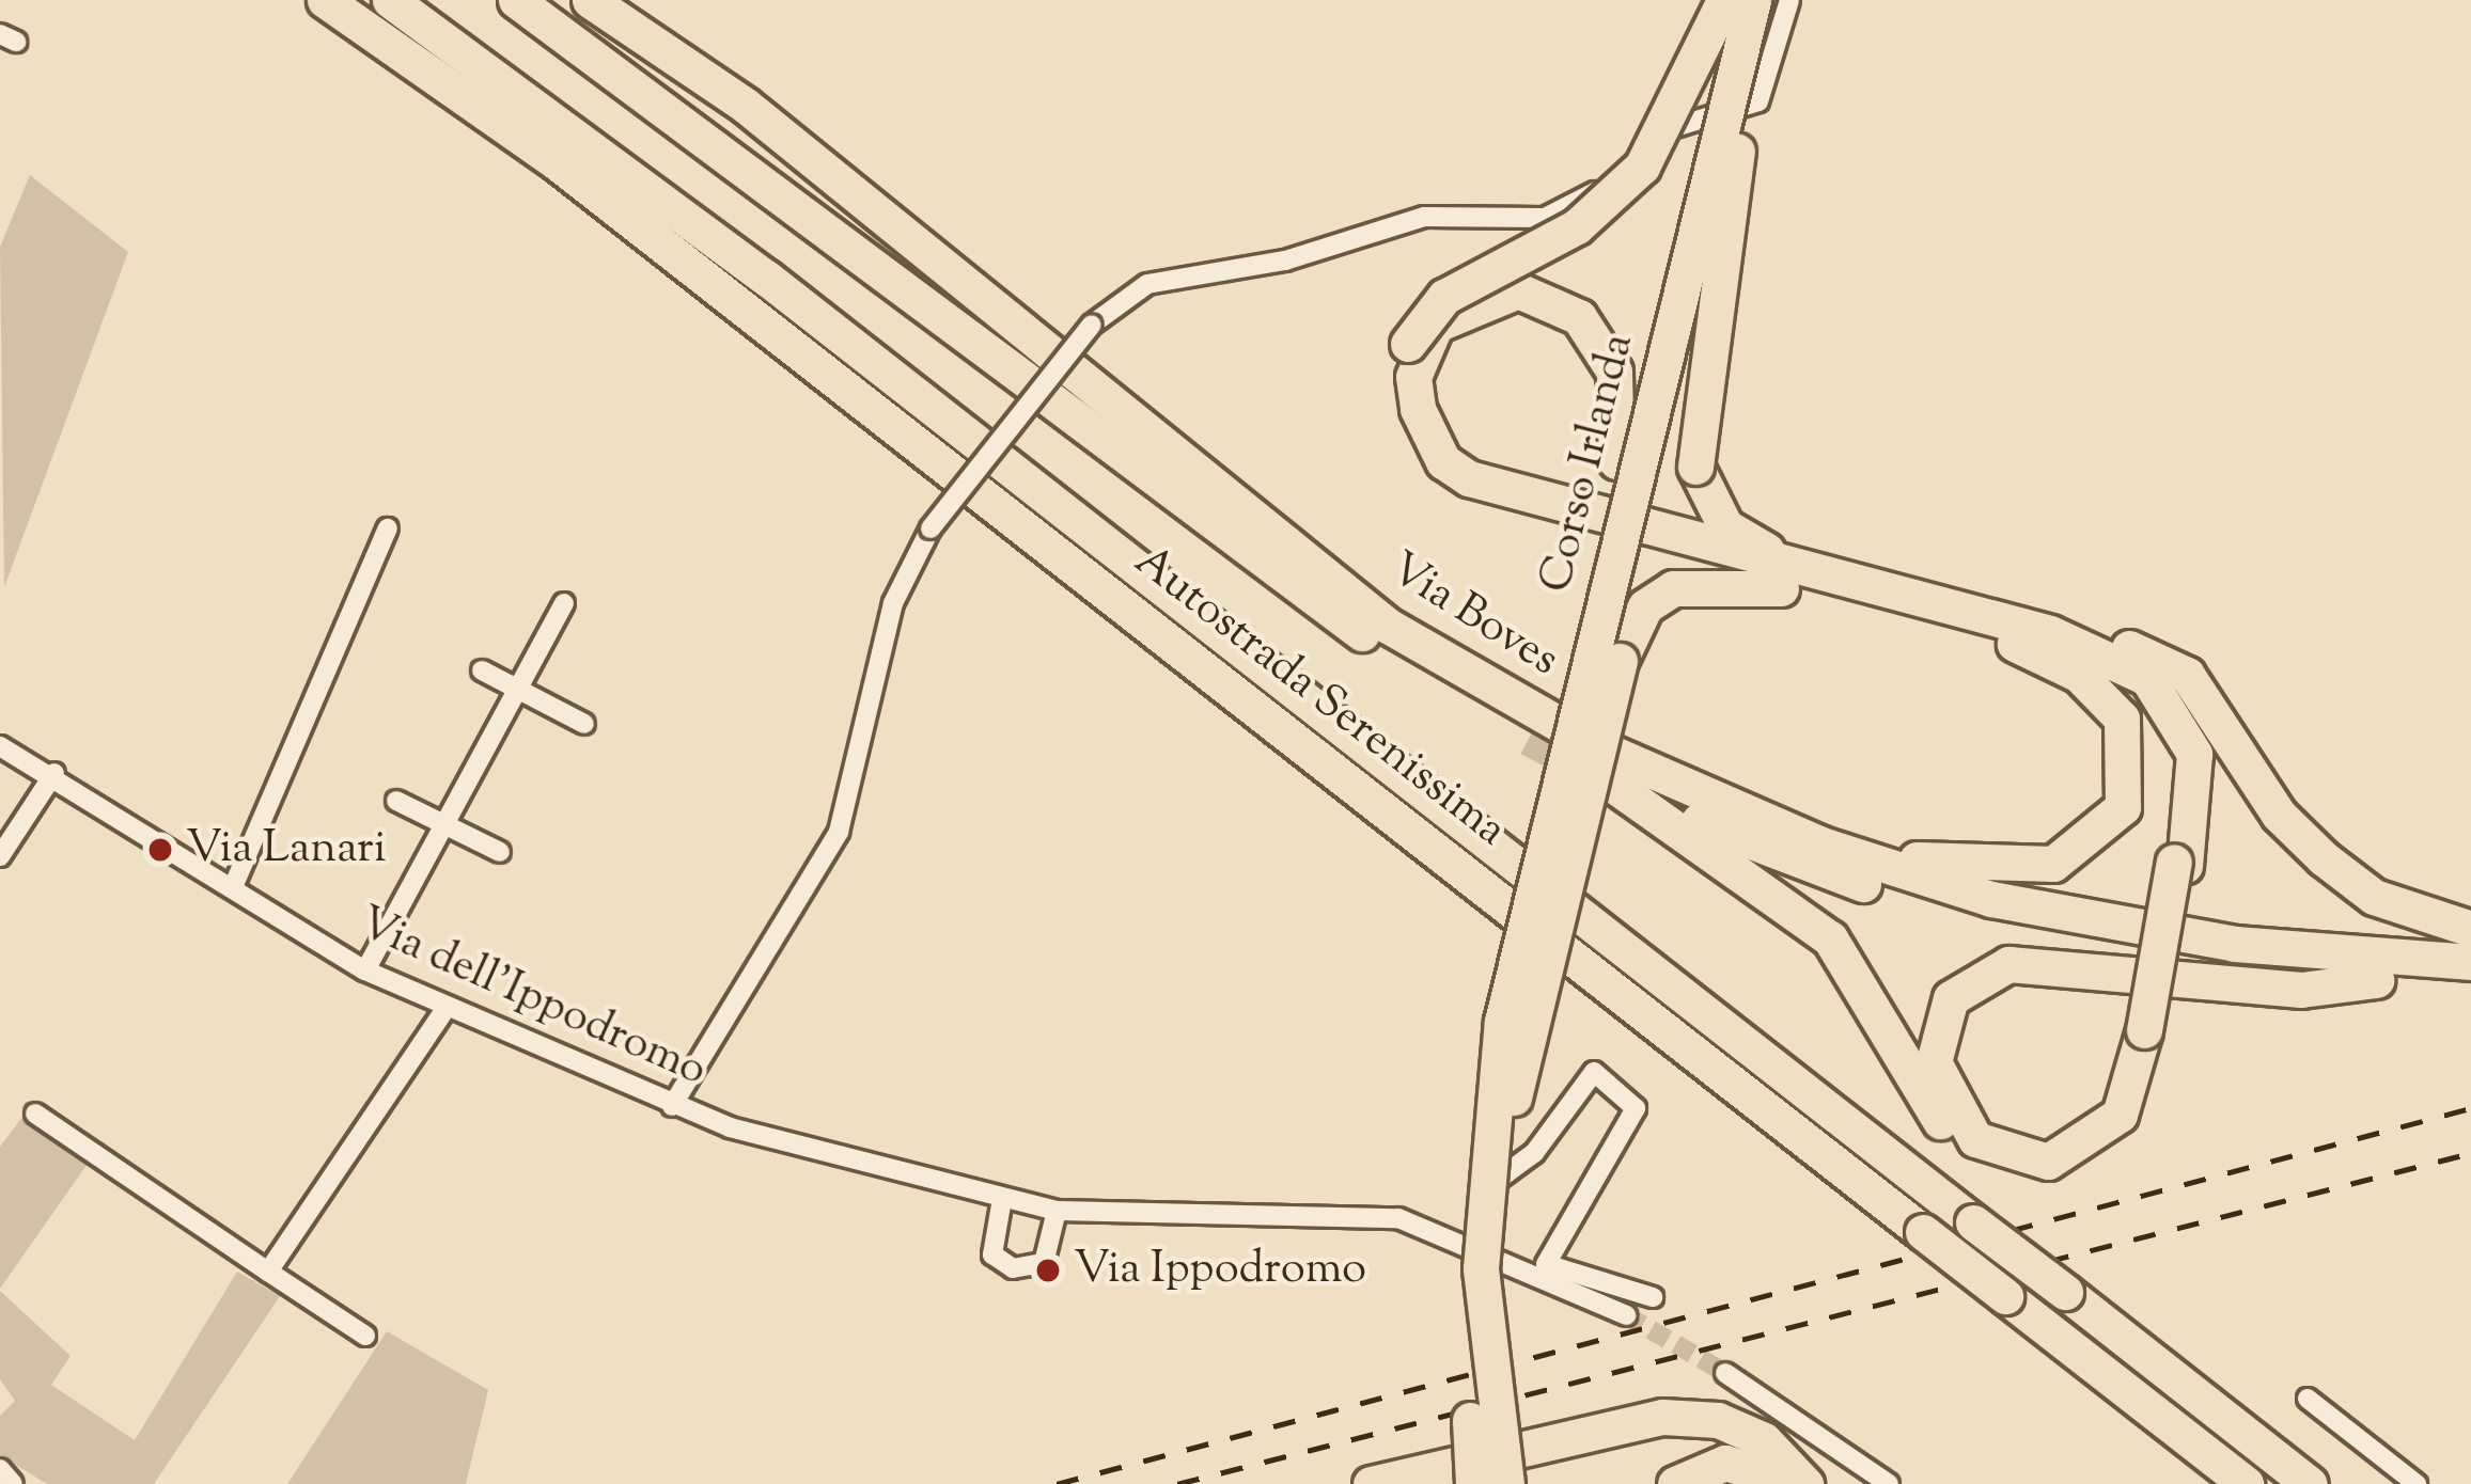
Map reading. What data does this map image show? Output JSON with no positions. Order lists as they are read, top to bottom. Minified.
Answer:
{"streets":{"highway":["Corso Irlanda","Via Boves","Autostrada Serenissima"],"street":["Via dell'Ippodromo"]},"crossings":[["Corso Irlanda","Via dell'Ippodromo"]],"places":["Via Lanari","Via Ippodromo"]}
